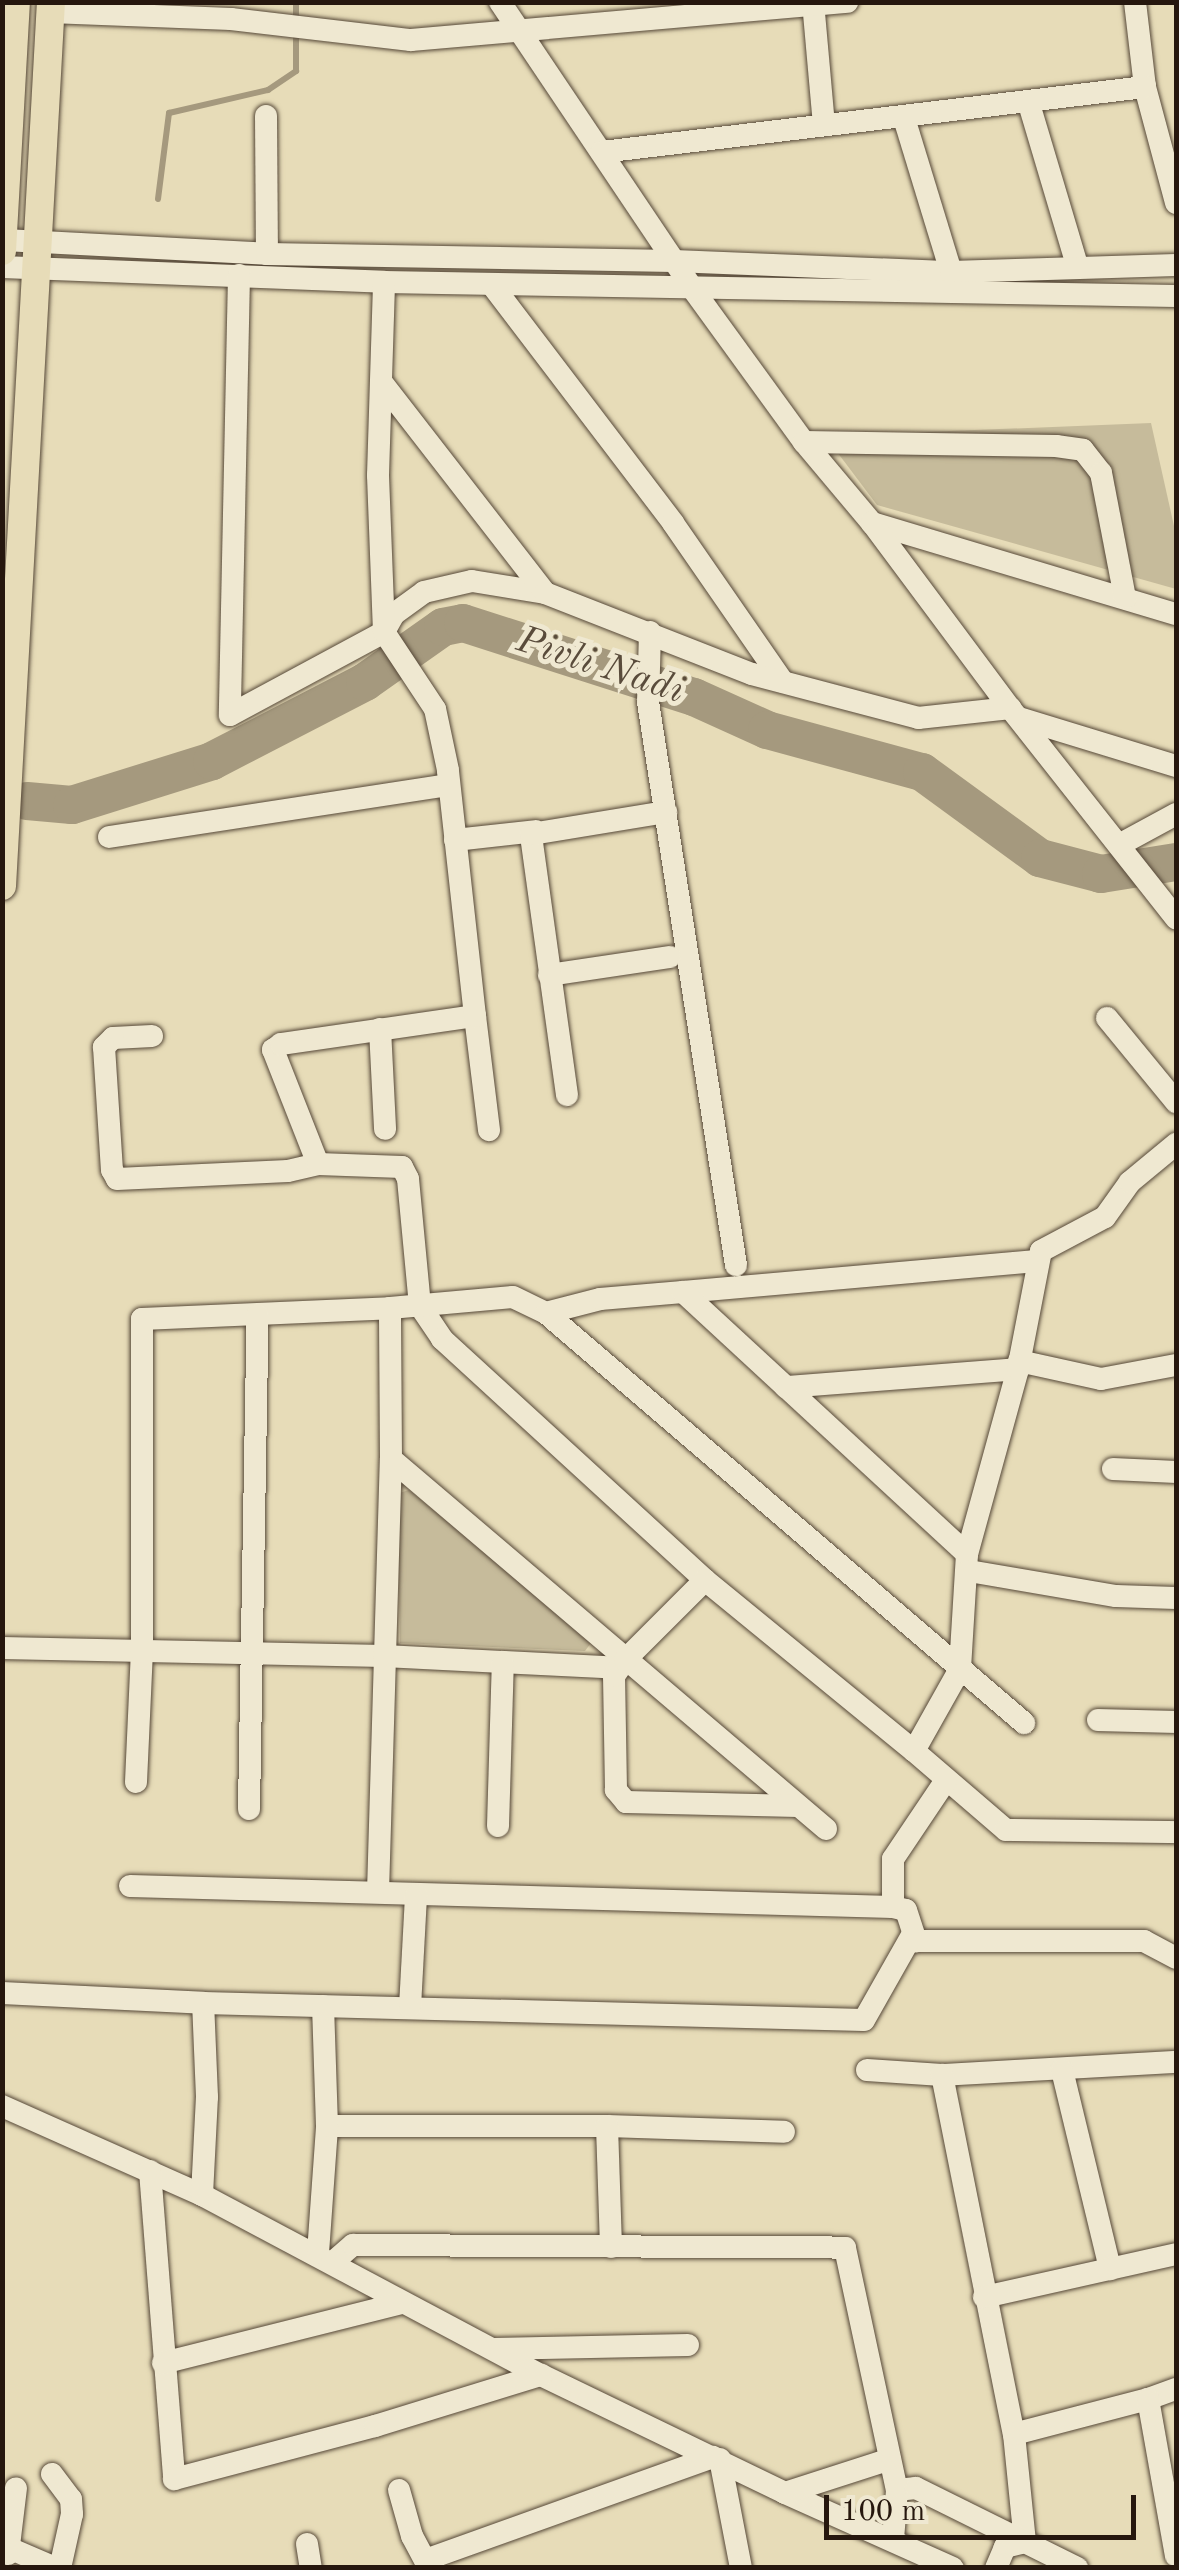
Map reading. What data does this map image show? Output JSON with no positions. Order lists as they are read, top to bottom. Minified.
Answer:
{"water":["Pivli Nadi"],"scale_bar":"100 m"}
